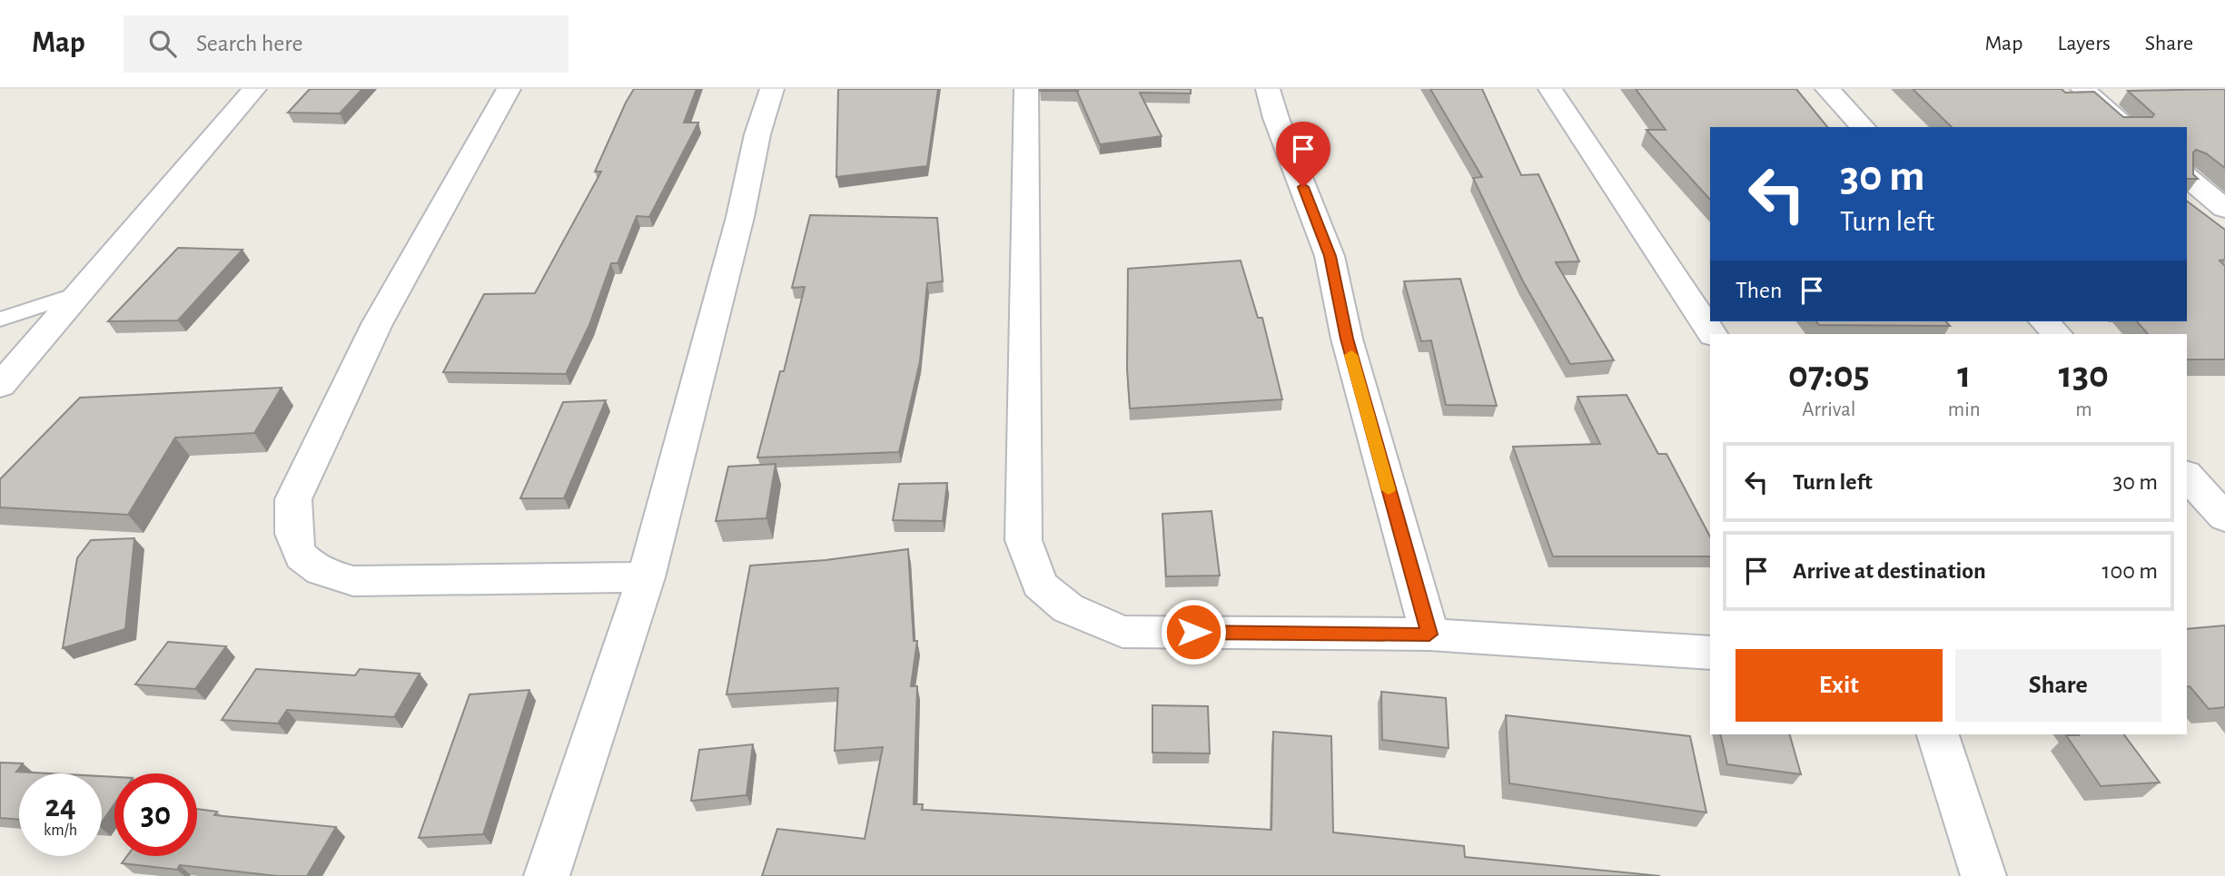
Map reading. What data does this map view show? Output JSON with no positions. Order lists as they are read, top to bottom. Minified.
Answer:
{"page":{"header":"Map","search":"Search here","nav":["Map","Layers","Share"],"turn":["30 m","Turn left"],"then":"Then","eta":["07:05","Arrival","1","min","130","m"],"list":[{"name":"Turn left","value":"30 m"},{"name":"Arrive at destination","value":"100 m"}],"buttons":["Exit","Share"],"speed":"24 km/h","limit":"30"}}
